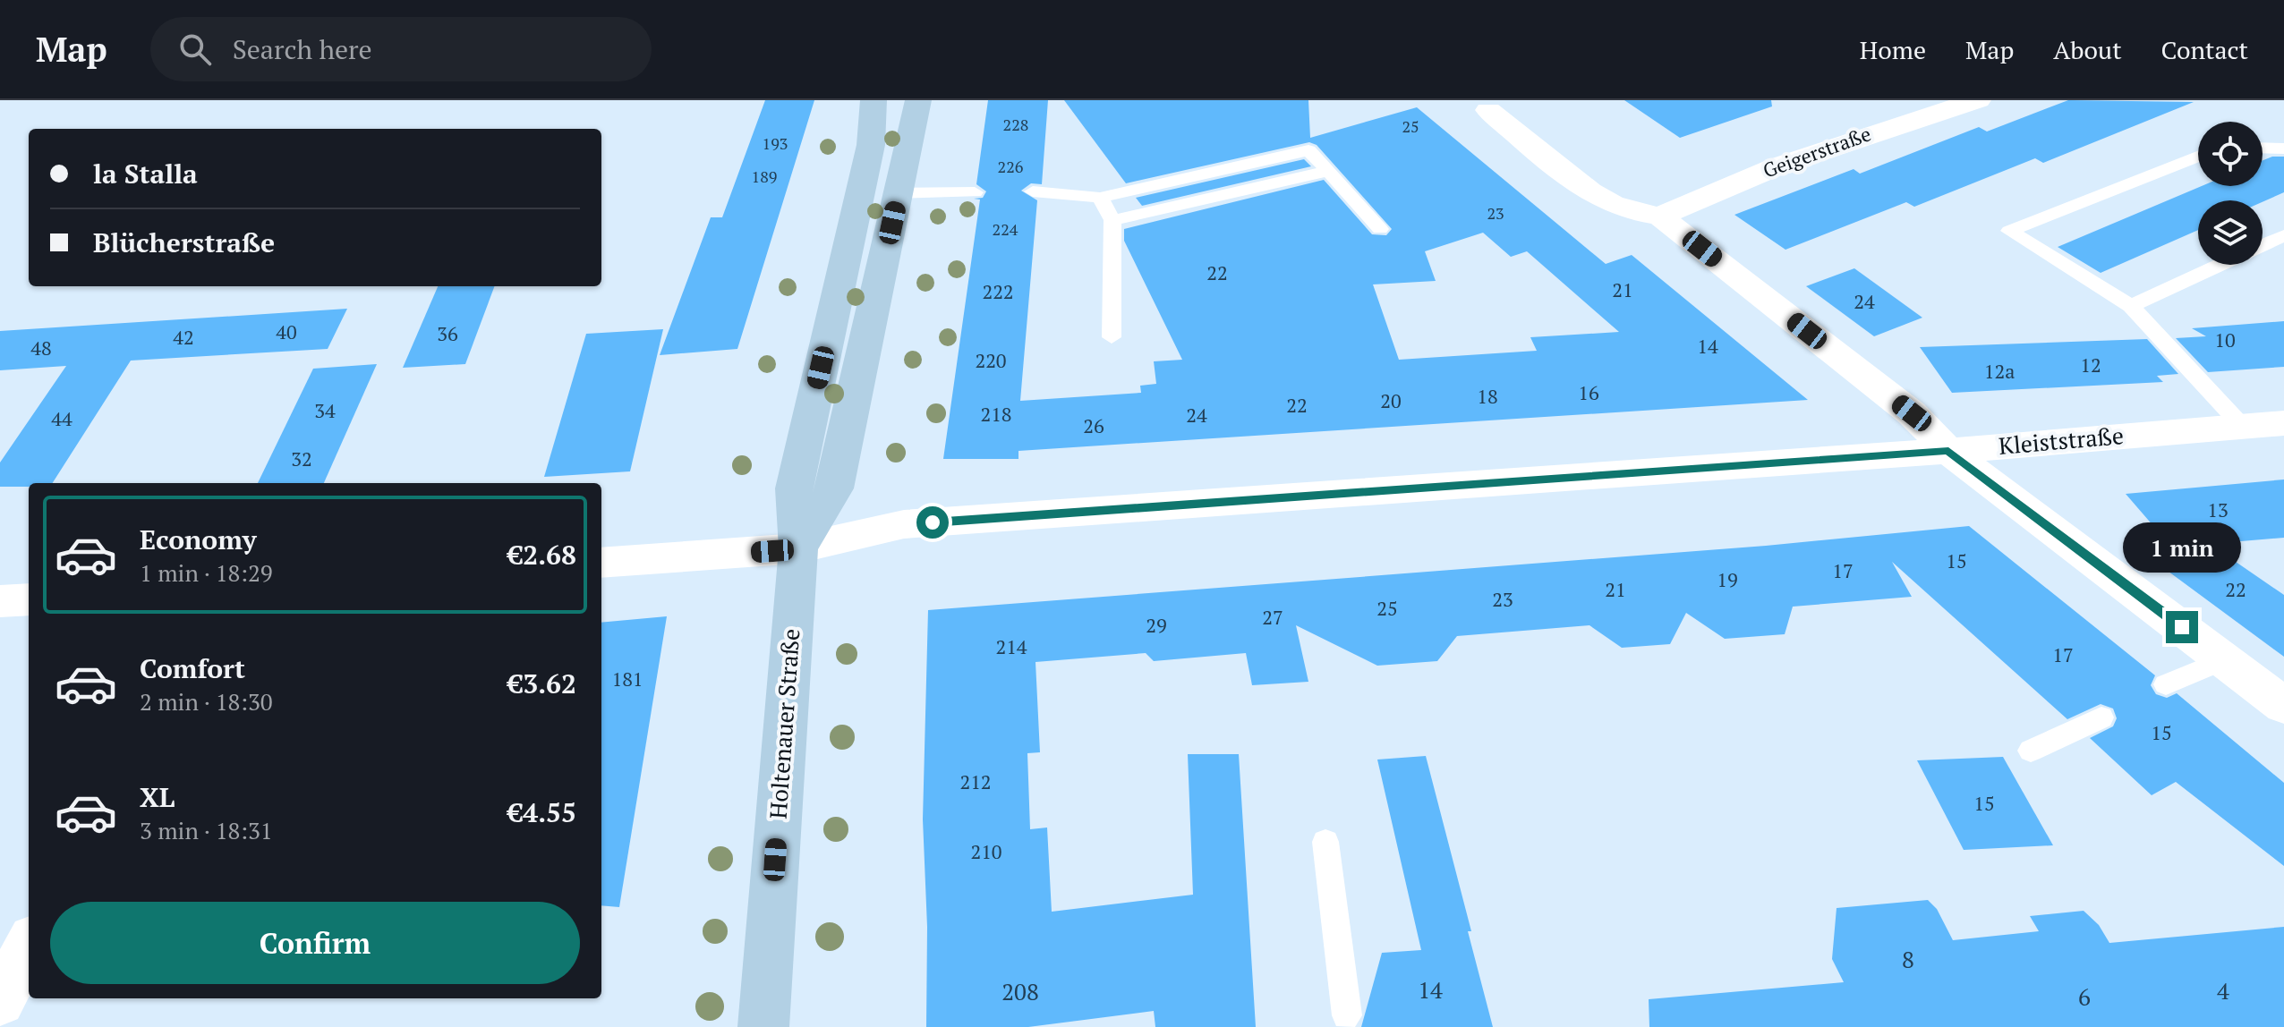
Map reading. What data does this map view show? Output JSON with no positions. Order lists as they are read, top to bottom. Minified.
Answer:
{"streets":{"main road":["Holtenauer Straße"],"street":["Geigerstraße","Kleiststraße"]},"crossings":[["Kleiststraße","Holtenauer Straße"]],"house_numbers":["228","25","193","226","189","23","224","22","21","222","24","40","36","42","10","14","48","220","12","12a","16","18","20","22","34","218","24","44","26","32","13","15","17","19","21","22","23","25","27","29","214","17","181","15","212","15","210","8","14","4","208","6"],"page":{"header":"Map","search":"Search here","nav":["Home","Map","About","Contact"],"banner":["la Stalla","Blücherstraße"],"list":[{"name":"Economy","note":"1 min · 18:29","value":"€2.68"},{"name":"Comfort","note":"2 min · 18:30","value":"€3.62"},{"name":"XL","note":"3 min · 18:31","value":"€4.55"}],"bubble":"1 min","buttons":"Confirm"}}
